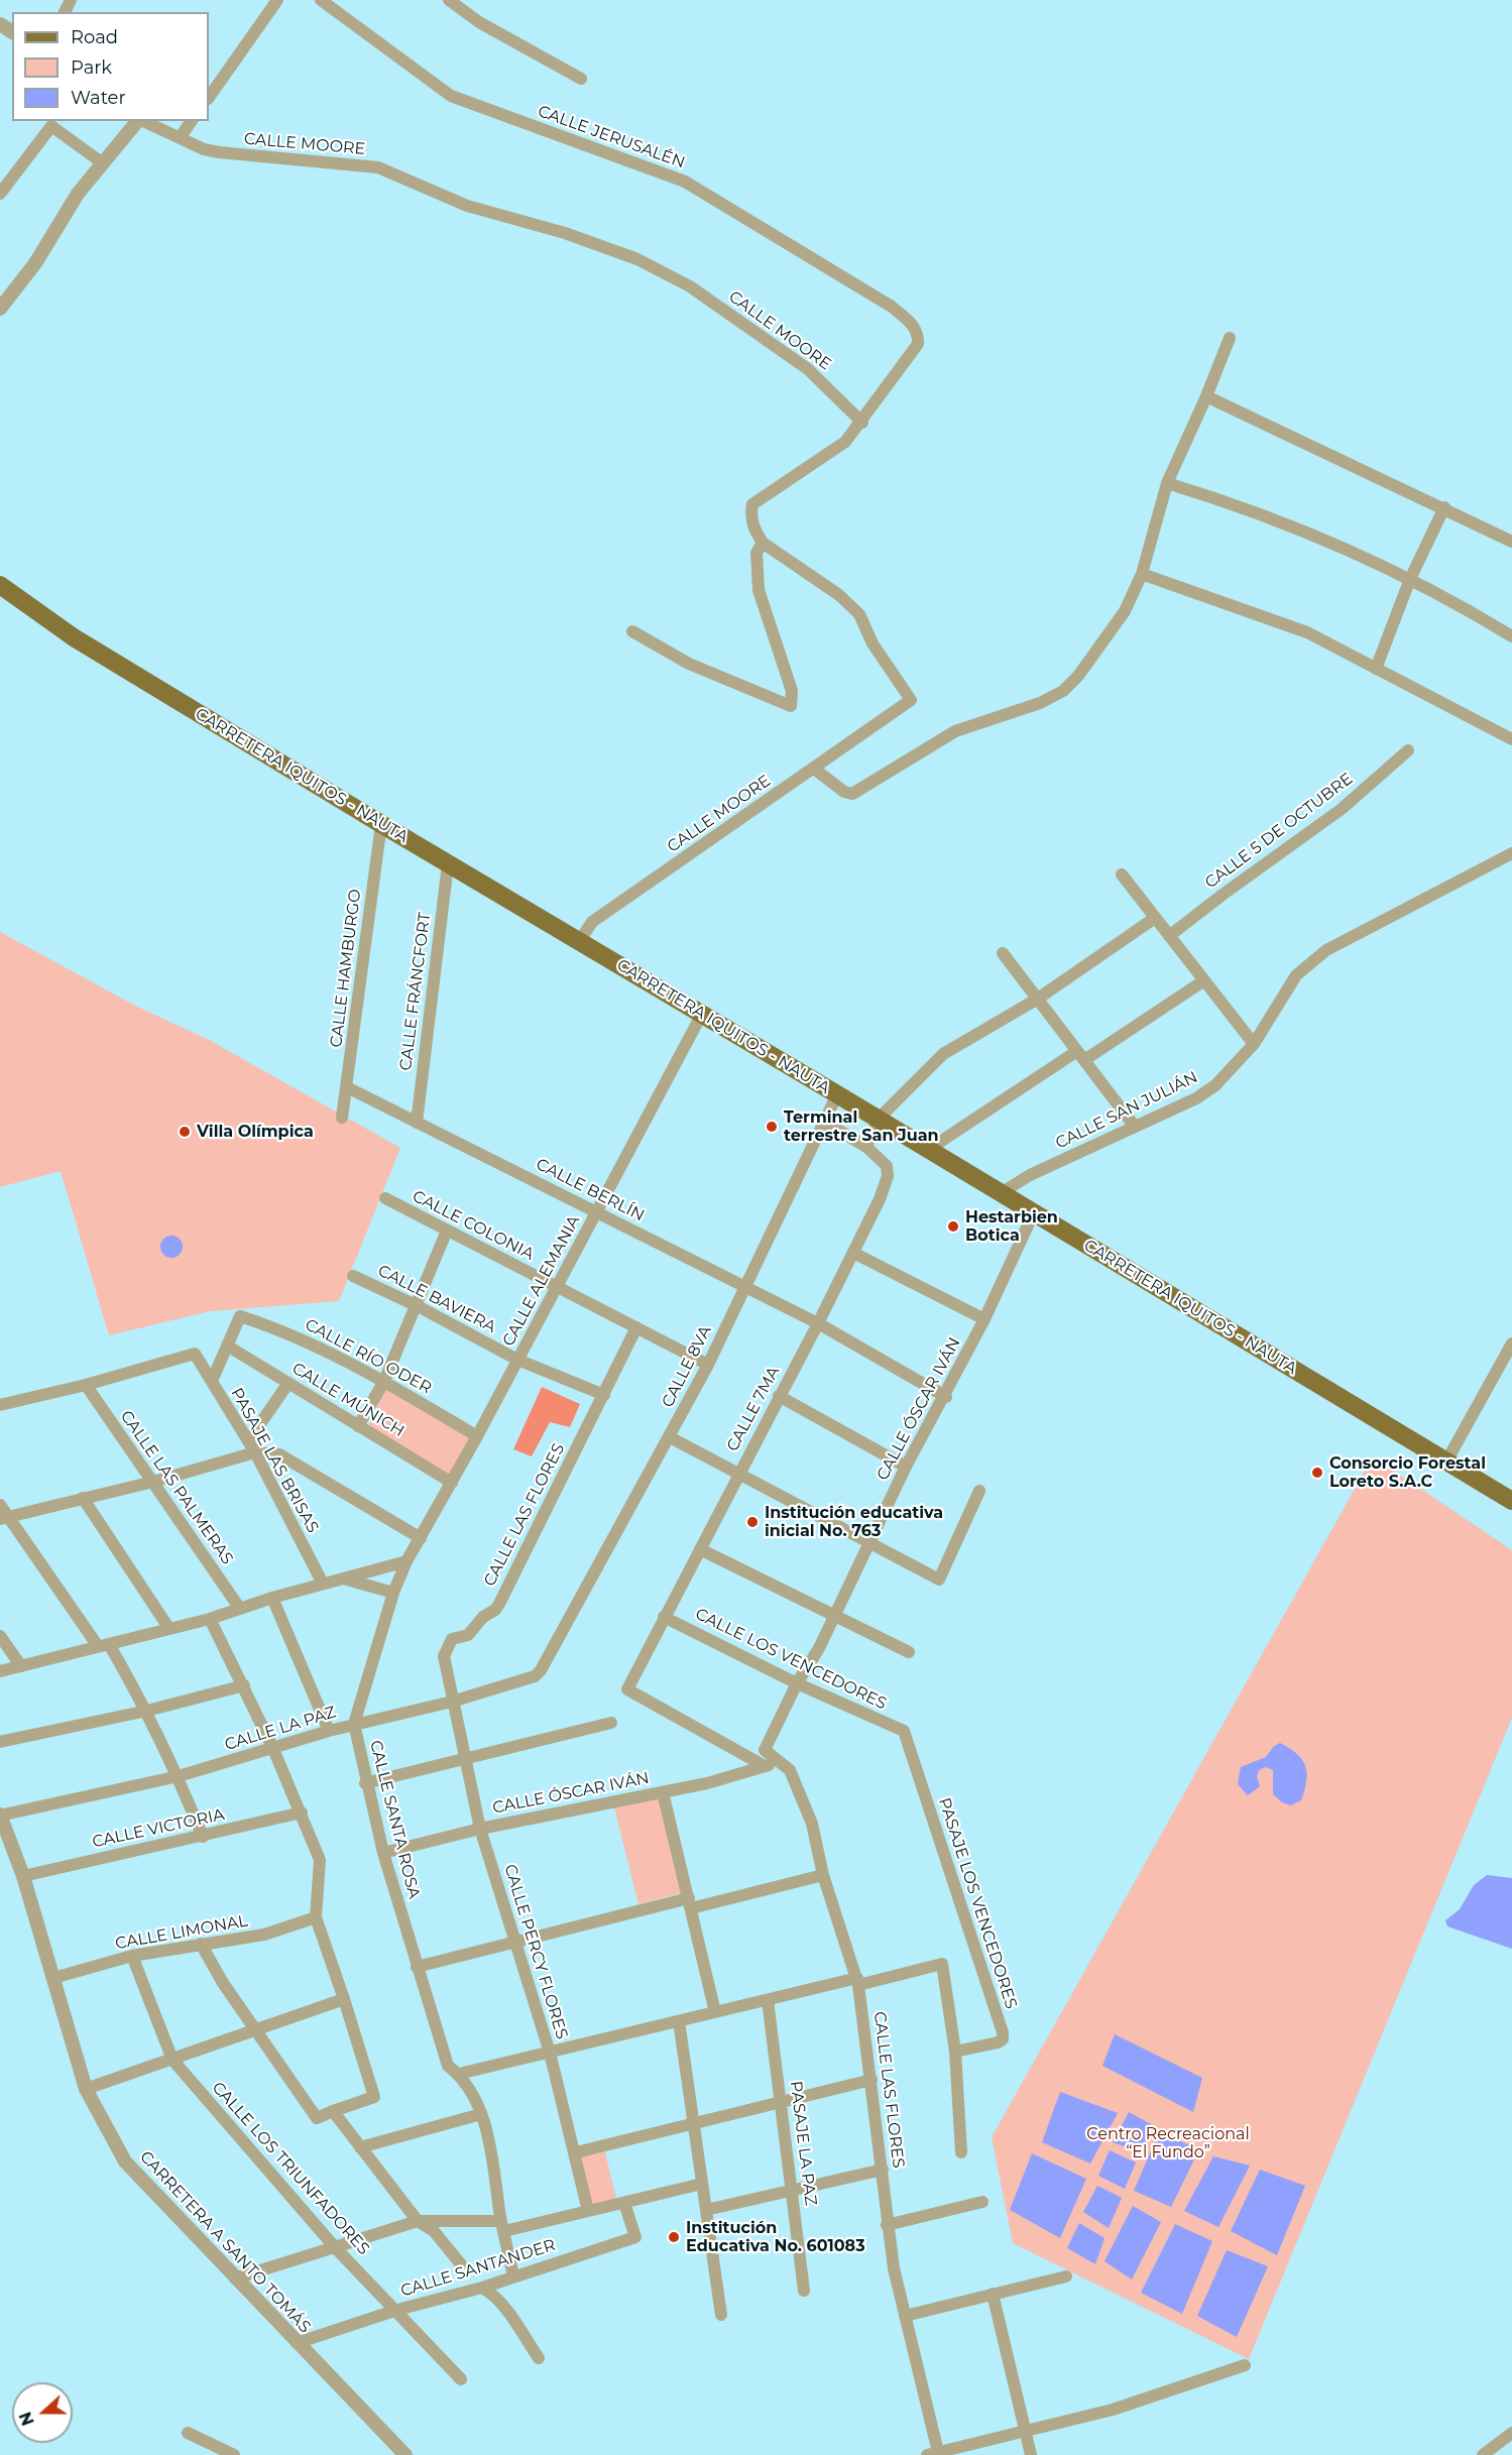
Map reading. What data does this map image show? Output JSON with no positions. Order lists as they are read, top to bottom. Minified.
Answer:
{"streets":{"main road":["CARRETERA IQUITOS - NAUTA"],"street":["CALLE JERUSALÉN","CALLE MOORE","CALLE 5 DE OCTUBRE","CALLE HAMBURGO","CALLE FRÁNCFORT","CALLE SAN JULIÁN","CALLE BERLÍN","CALLE COLONIA","CALLE ALEMANIA","CALLE BAVIERA","CALLE RÍO ODER","CALLE 8VA","CALLE MÚNICH","CALLE 7MA","CALLE ÓSCAR IVÁN","PASAJE LAS BRISAS","CALLE LAS PALMERAS","CALLE LAS FLORES","CALLE LOS VENCEDORES","CALLE LA PAZ","CALLE SANTA ROSA","CALLE VICTORIA","PASAJE LOS VENCEDORES","CALLE LIMONAL","CALLE PERCY FLORES","PASAJE LA PAZ","CALLE LOS TRIUNFADORES","CARRETERA A SANTO TOMÁS","CALLE SANTANDER"]},"crossings":[["CALLE JERUSALÉN","CALLE MOORE"],["CALLE MOORE","CARRETERA IQUITOS - NAUTA"],["CARRETERA IQUITOS - NAUTA","CALLE HAMBURGO"],["CARRETERA IQUITOS - NAUTA","CALLE FRÁNCFORT"],["CARRETERA IQUITOS - NAUTA","CALLE SAN JULIÁN"],["CARRETERA IQUITOS - NAUTA","CALLE ALEMANIA"],["CARRETERA IQUITOS - NAUTA","CALLE 8VA"],["CARRETERA IQUITOS - NAUTA","CALLE ÓSCAR IVÁN"],["CALLE HAMBURGO","CALLE BERLÍN"],["CALLE FRÁNCFORT","CALLE BERLÍN"],["CALLE BERLÍN","CALLE ALEMANIA"],["CALLE BERLÍN","CALLE 8VA"],["CALLE BERLÍN","CALLE 7MA"],["CALLE BERLÍN","CALLE ÓSCAR IVÁN"],["CALLE COLONIA","CALLE ALEMANIA"],["CALLE COLONIA","CALLE 8VA"],["CALLE COLONIA","CALLE LAS FLORES"],["CALLE ALEMANIA","CALLE BAVIERA"],["CALLE ALEMANIA","CALLE RÍO ODER"],["CALLE ALEMANIA","CALLE MÚNICH"],["CALLE ALEMANIA","CALLE SANTA ROSA"],["CALLE BAVIERA","CALLE LAS FLORES"],["CALLE RÍO ODER","CALLE MÚNICH"],["CALLE 8VA","CALLE 7MA"],["CALLE 8VA","CALLE LA PAZ"],["CALLE 7MA","CALLE ÓSCAR IVÁN"],["CALLE 7MA","CALLE LOS VENCEDORES"],["CALLE ÓSCAR IVÁN","CALLE LAS FLORES"],["CALLE ÓSCAR IVÁN","CALLE LOS VENCEDORES"],["CALLE ÓSCAR IVÁN","CALLE SANTA ROSA"],["CALLE ÓSCAR IVÁN","CALLE PERCY FLORES"],["PASAJE LAS BRISAS","CALLE LAS PALMERAS"],["CALLE LAS FLORES","CALLE LA PAZ"],["CALLE LAS FLORES","CALLE PERCY FLORES"],["CALLE LOS VENCEDORES","PASAJE LOS VENCEDORES"],["CALLE LA PAZ","CALLE SANTA ROSA"],["CALLE LA PAZ","CALLE PERCY FLORES"],["CALLE LA PAZ","CARRETERA A SANTO TOMÁS"],["CALLE SANTA ROSA","CALLE SANTANDER"],["CALLE VICTORIA","CARRETERA A SANTO TOMÁS"],["CALLE LIMONAL","CALLE LOS TRIUNFADORES"],["CALLE LIMONAL","CARRETERA A SANTO TOMÁS"],["CALLE LOS TRIUNFADORES","CALLE SANTANDER"],["CARRETERA A SANTO TOMÁS","CALLE SANTANDER"]],"parks":["Centro Recreacional “El Fundo”"],"places":["Terminal terrestre San Juan","Villa Olímpica","Hestarbien Botica","Consorcio Forestal Loreto S.A.C","Institución educativa inicial No. 763","Institución Educativa No. 601083"],"legend":["Road","Park","Water"],"north":"left"}
